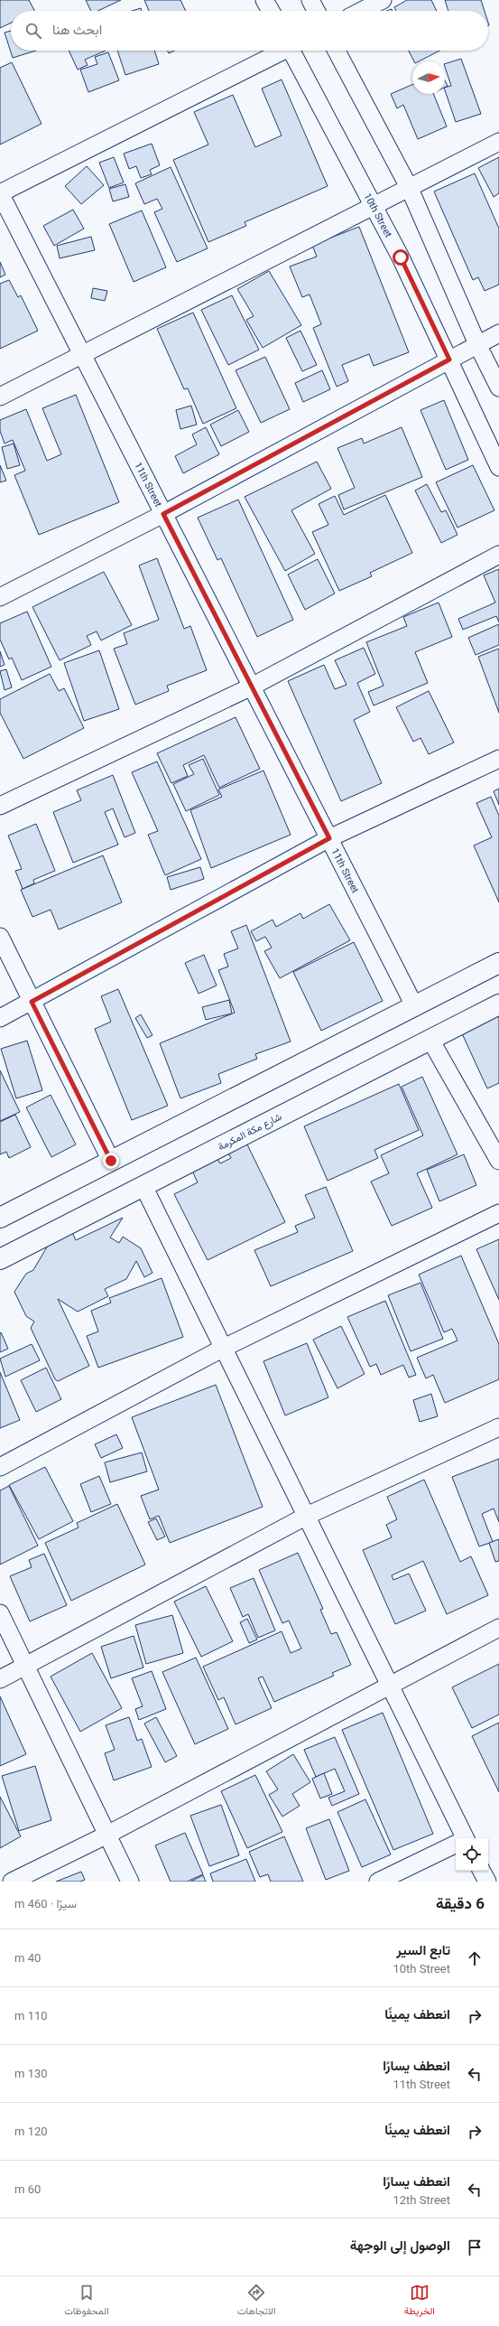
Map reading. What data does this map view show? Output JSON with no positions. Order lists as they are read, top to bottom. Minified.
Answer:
{"streets":{"main road":["شارع مكة المكرمة"],"street":["10th Street","11th Street"]},"north":"right","page":{"search":"ابحث هنا","heading":["6 دقيقة","سيرًا · 460 m"],"list":[["تابع السير","10th Street","40 m"],["انعطف يمينًا","110 m"],["انعطف يسارًا","11th Street","130 m"],["انعطف يمينًا","120 m"],["انعطف يسارًا","12th Street","60 m"],"الوصول إلى الوجهة"],"nav":["الخريطة","الاتجاهات","المحفوظات"]}}
